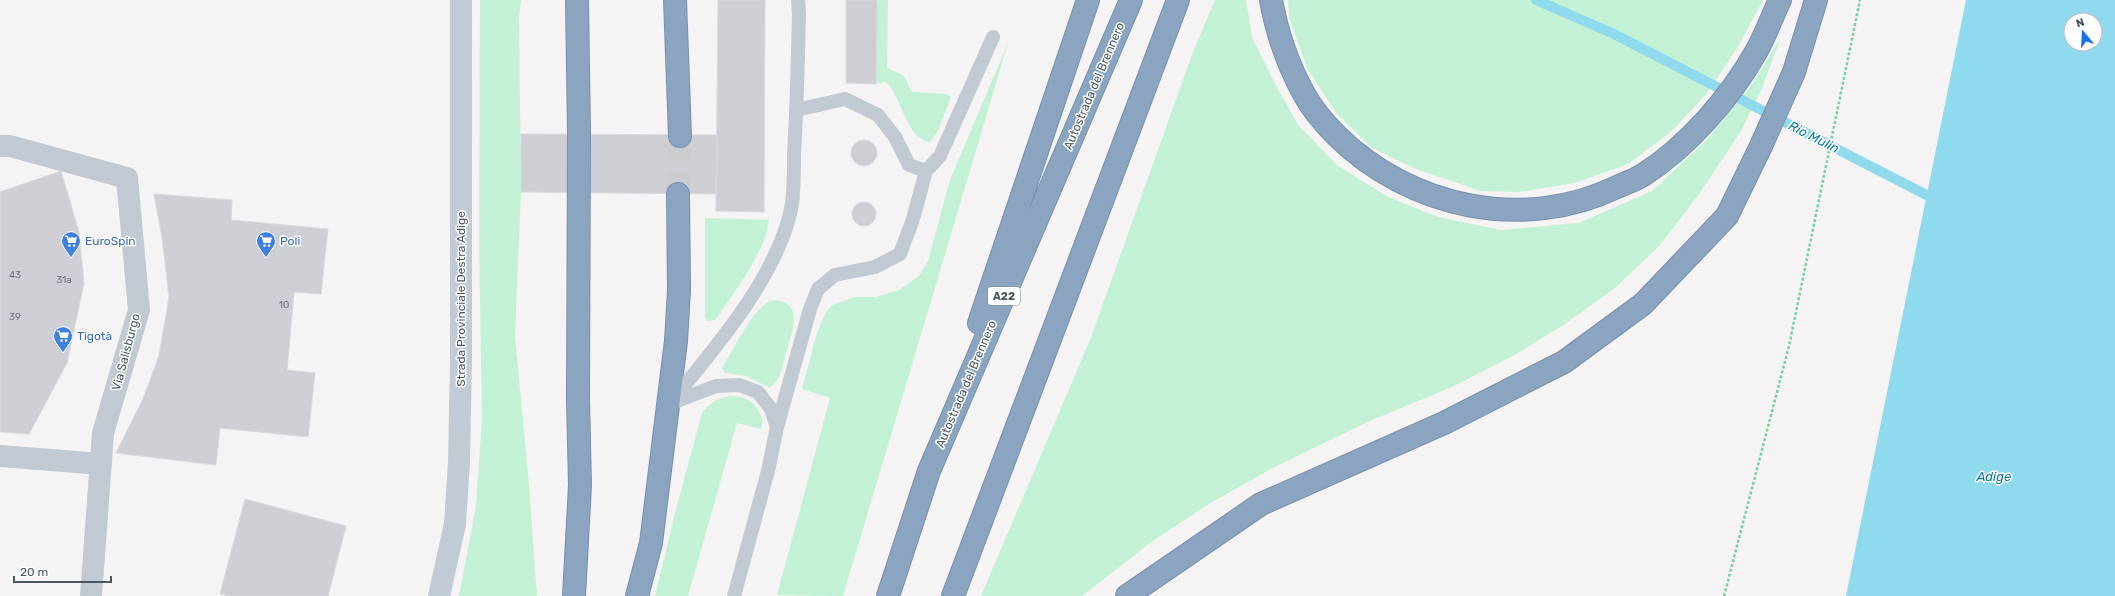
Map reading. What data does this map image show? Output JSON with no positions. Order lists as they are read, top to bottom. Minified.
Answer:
{"streets":{"highway":["Autostrada del Brennero","A22"],"main road":["Strada Provinciale Destra Adige"],"street":["Via Salisburgo"]},"water":["Rio Mulin","Adige"],"places":{"supermarket":["EuroSpin","Poli","Tigotà"]},"house_numbers":["43","31a","10","39"],"scale_bar":"20 m","north":"top"}
